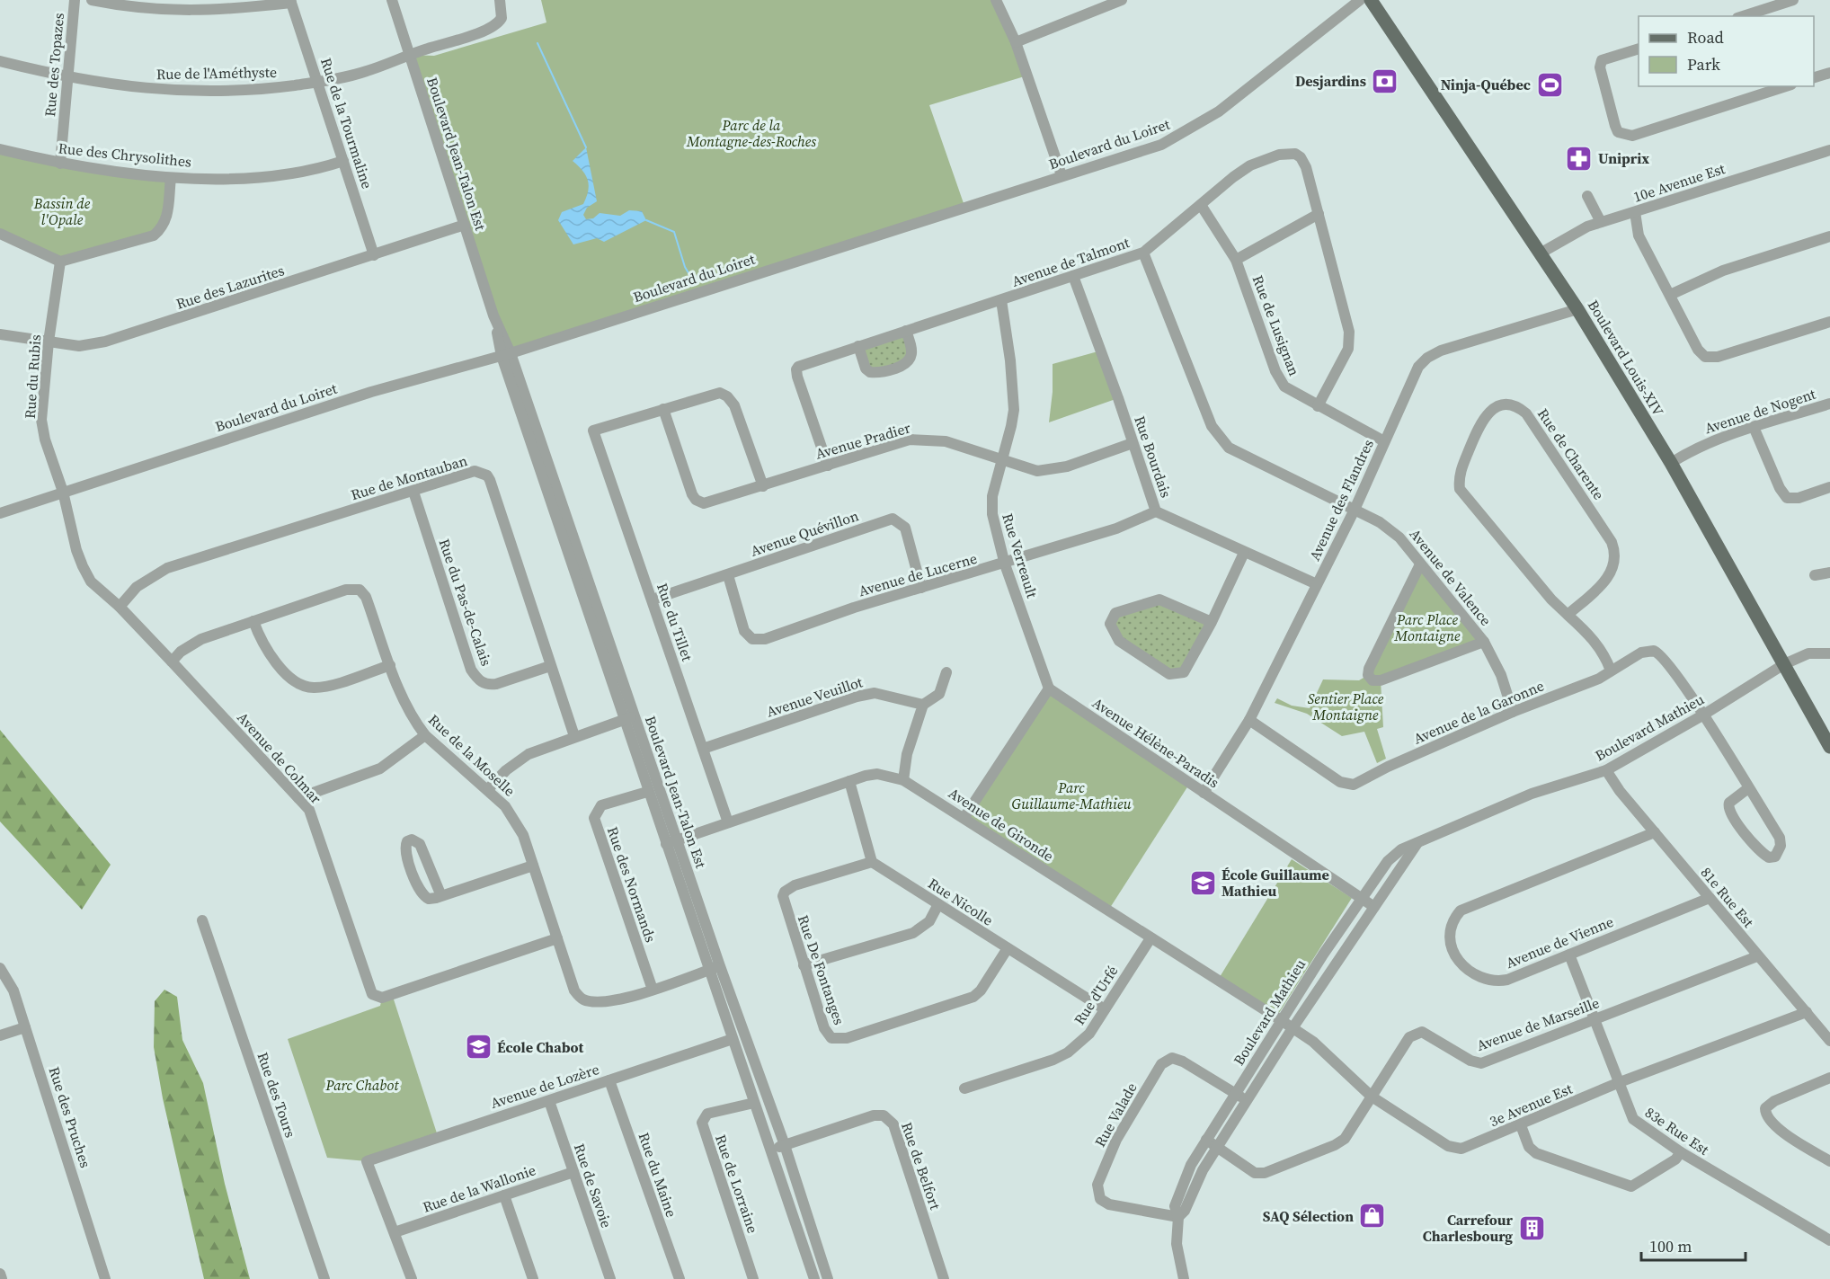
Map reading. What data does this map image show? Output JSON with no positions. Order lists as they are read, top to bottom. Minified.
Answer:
{"streets":{"main road":["Boulevard Louis-XIV"],"street":["Rue des Topazes","Rue de l'Améthyste","Rue de la Tourmaline","Boulevard du Loiret","Boulevard Jean-Talon Est","Rue des Chrysolithes","10e Avenue Est","Avenue de Talmont","Rue des Lazurites","Rue de Lusignan","Rue du Rubis","Avenue de Nogent","Avenue Pradier","Rue de Charente","Rue Bourdais","Rue de Montauban","Avenue des Flandres","Avenue Quévillon","Rue Verreault","Avenue de Lucerne","Avenue de Valence","Rue du Pas-de-Calais","Rue du Tillet","Avenue Veuillot","Avenue de la Garonne","Boulevard Mathieu","Avenue Hélène-Paradis","Rue de la Moselle","Avenue de Colmar","Avenue de Gironde","Rue des Normands","81e Rue Est","Rue Nicolle","Avenue de Vienne","Rue De Fontanges","Rue d'Urfé","Avenue de Marseille","Avenue de Lozère","Rue des Tours","3e Avenue Est","Rue Valade","Rue des Pruches","83e Rue Est","Rue de Belfort","Rue du Maine","Rue de Lorraine","Rue de Savoie","Rue de la Wallonie"]},"crossings":[["Rue des Topazes","Rue de l'Améthyste"],["Rue des Topazes","Rue des Chrysolithes"],["Rue de l'Améthyste","Rue de la Tourmaline"],["Rue de l'Améthyste","Boulevard Jean-Talon Est"],["Rue de la Tourmaline","Rue des Chrysolithes"],["Rue de la Tourmaline","Rue des Lazurites"],["Boulevard du Loiret","Boulevard Jean-Talon Est"],["Boulevard du Loiret","Rue du Rubis"],["Boulevard du Loiret","Avenue de Colmar"],["Boulevard Jean-Talon Est","Rue des Lazurites"],["Boulevard Jean-Talon Est","Rue de la Moselle"],["Boulevard Jean-Talon Est","Avenue de Gironde"],["Boulevard Jean-Talon Est","Rue des Normands"],["Boulevard Jean-Talon Est","Avenue de Lozère"],["Boulevard Jean-Talon Est","Rue de Belfort"],["Boulevard Jean-Talon Est","Rue de Lorraine"],["10e Avenue Est","Boulevard Louis-XIV"],["Avenue de Talmont","Rue de Lusignan"],["Avenue de Talmont","Avenue Pradier"],["Avenue de Talmont","Rue Bourdais"],["Avenue de Talmont","Rue Verreault"],["Avenue de Talmont","Avenue de Valence"],["Rue des Lazurites","Rue du Rubis"],["Rue de Lusignan","Avenue des Flandres"],["Boulevard Louis-XIV","Avenue de Nogent"],["Boulevard Louis-XIV","Avenue des Flandres"],["Boulevard Louis-XIV","Boulevard Mathieu"],["Rue du Rubis","Avenue de Colmar"],["Avenue Pradier","Rue Bourdais"],["Avenue Pradier","Rue Verreault"],["Avenue Pradier","Rue du Tillet"],["Rue de Charente","Avenue de la Garonne"],["Rue Bourdais","Avenue des Flandres"],["Rue Bourdais","Avenue de Lucerne"],["Rue de Montauban","Rue du Pas-de-Calais"],["Rue de Montauban","Avenue de Colmar"],["Avenue des Flandres","Avenue de Valence"],["Avenue des Flandres","Avenue de la Garonne"],["Avenue des Flandres","Avenue Hélène-Paradis"],["Avenue Quévillon","Avenue de Lucerne"],["Avenue Quévillon","Rue du Tillet"],["Rue Verreault","Avenue de Lucerne"],["Rue Verreault","Avenue Hélène-Paradis"],["Avenue de Valence","Avenue de la Garonne"],["Rue du Tillet","Avenue Veuillot"],["Rue du Tillet","Avenue de Gironde"],["Avenue de la Garonne","Boulevard Mathieu"],["Boulevard Mathieu","Avenue Hélène-Paradis"],["Boulevard Mathieu","Avenue de Gironde"],["Boulevard Mathieu","81e Rue Est"],["Boulevard Mathieu","Avenue de Marseille"],["Boulevard Mathieu","3e Avenue Est"],["Boulevard Mathieu","Rue Valade"],["Rue de la Moselle","Avenue de Colmar"],["Rue de la Moselle","Rue des Normands"],["Avenue de Gironde","Rue d'Urfé"],["Avenue de Gironde","3e Avenue Est"],["81e Rue Est","Avenue de Vienne"],["81e Rue Est","Avenue de Marseille"],["81e Rue Est","3e Avenue Est"],["Rue Nicolle","Rue De Fontanges"],["Rue Nicolle","Rue d'Urfé"],["Avenue de Vienne","83e Rue Est"],["Avenue de Marseille","3e Avenue Est"],["Avenue de Marseille","83e Rue Est"],["Avenue de Lozère","Rue du Maine"],["Avenue de Lozère","Rue de Savoie"],["Avenue de Lozère","Rue de la Wallonie"],["3e Avenue Est","83e Rue Est"],["Rue de Savoie","Rue de la Wallonie"]],"parks":["Parc de la Montagne-des-Roches","Bassin de l'Opale","Parc Place Montaigne","Sentier Place Montaigne","Parc Guillaume-Mathieu","Parc Chabot"],"places":{"bank":["Desjardins"],"sports":["Ninja-Québec"],"pharmacy":["Uniprix"],"school or university":["École Guillaume Mathieu","École Chabot"],"shop":["SAQ Sélection"],"building":["Carrefour Charlesbourg"]},"legend":["Road","Park"],"scale_bar":"100 m"}
